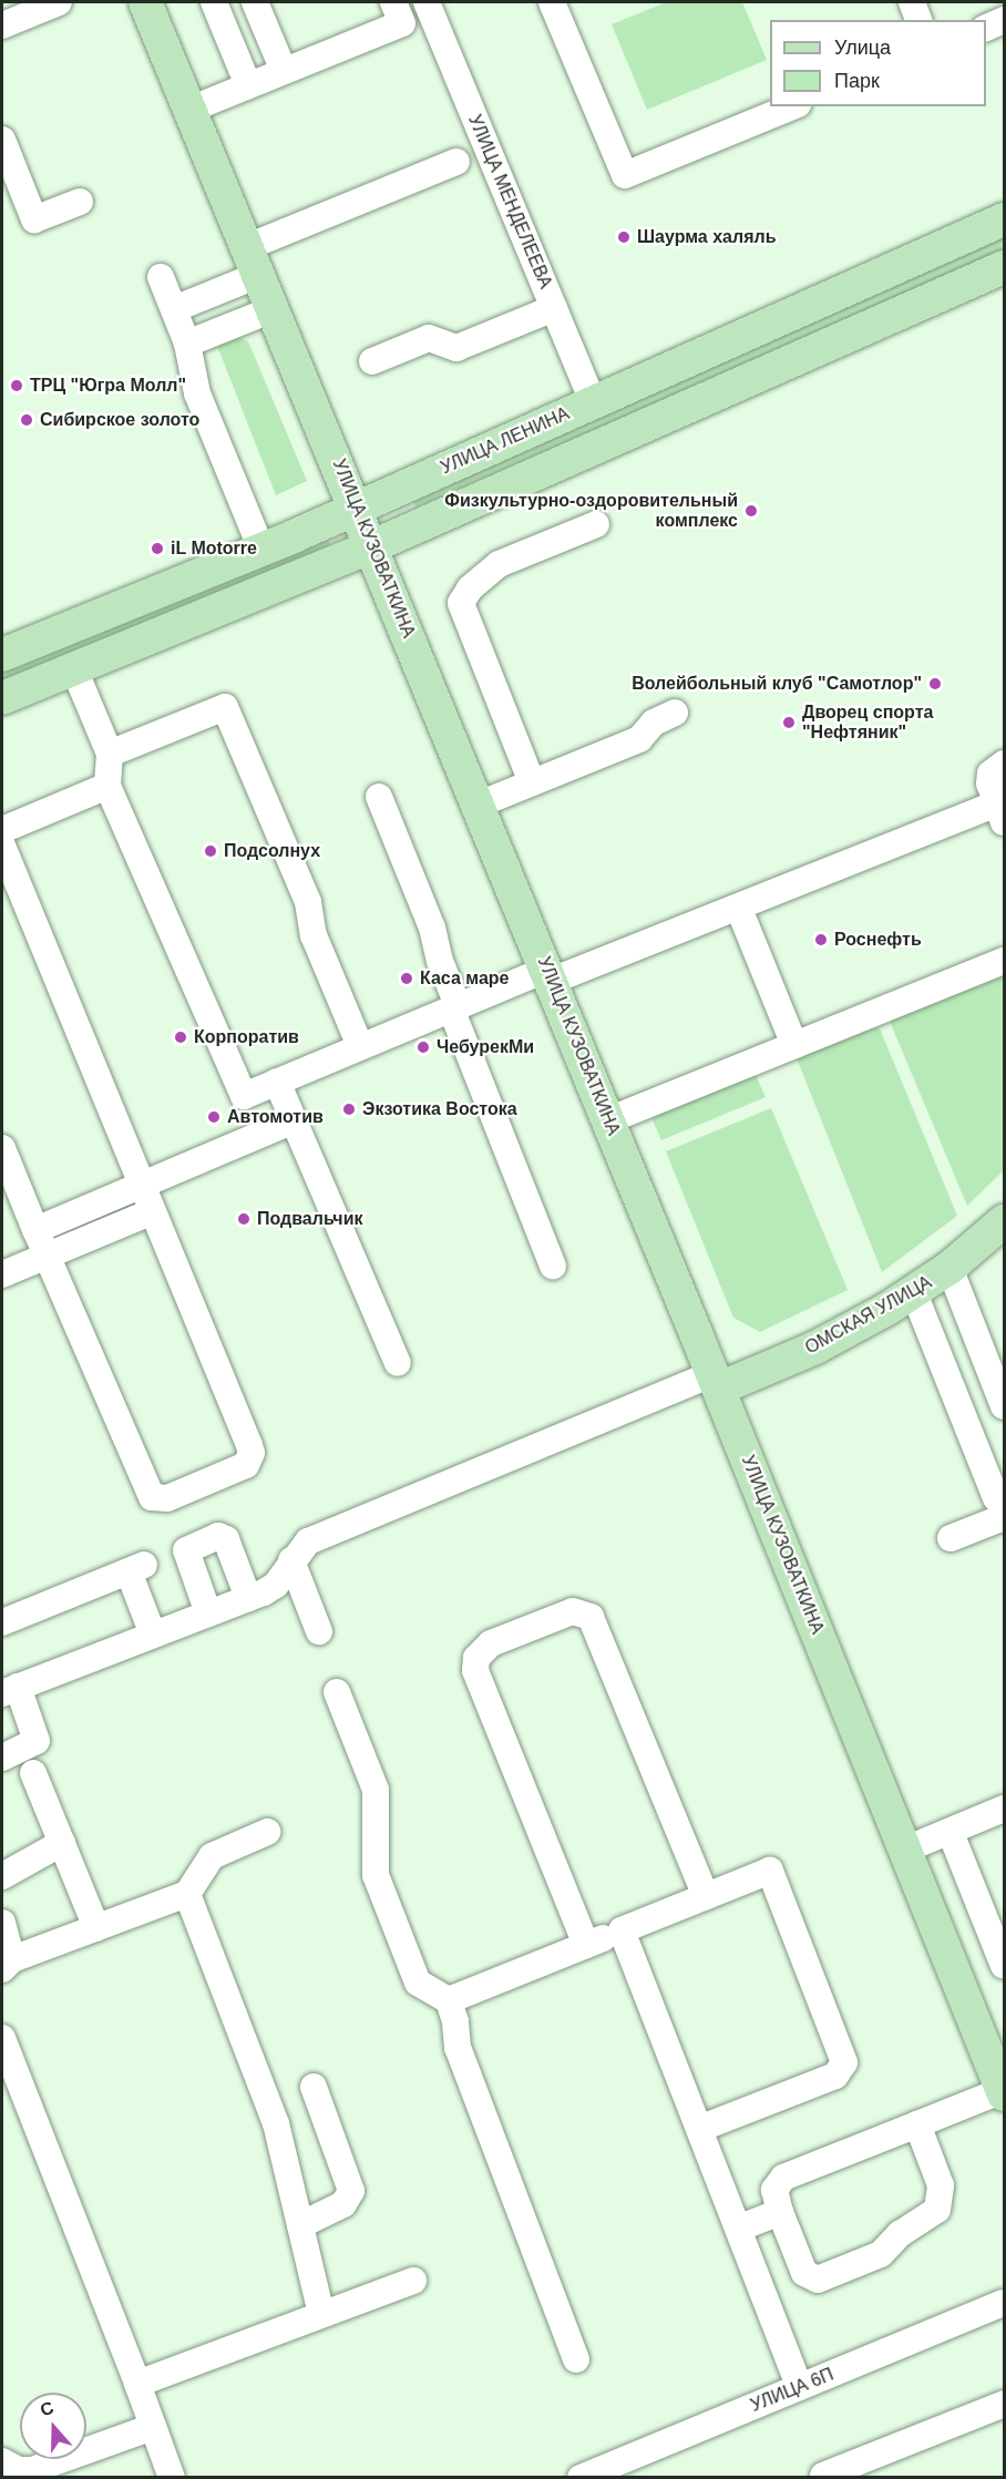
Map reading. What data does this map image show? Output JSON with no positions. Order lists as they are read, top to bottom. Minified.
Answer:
{"streets":{"main road":["УЛИЦА ЛЕНИНА","УЛИЦА КУЗОВАТКИНА","ОМСКАЯ УЛИЦА"],"street":["УЛИЦА МЕНДЕЛЕЕВА","УЛИЦА 6П"]},"crossings":[["УЛИЦА МЕНДЕЛЕЕВА","УЛИЦА ЛЕНИНА"],["УЛИЦА ЛЕНИНА","УЛИЦА КУЗОВАТКИНА"],["УЛИЦА КУЗОВАТКИНА","ОМСКАЯ УЛИЦА"]],"places":["Шаурма халяль","ТРЦ \"Югра Молл\"","Сибирское золото","Физкультурно-оздоровительный комплекс","iL Motorre","Волейбольный клуб \"Самотлор\"","Дворец спорта \"Нефтяник\"","Подсолнух","Роснефть","Каса маре","Корпоратив","ЧебурекМи","Экзотика Востока","Автомотив","Подвальчик"],"legend":["Улица","Парк"],"north":"top"}
